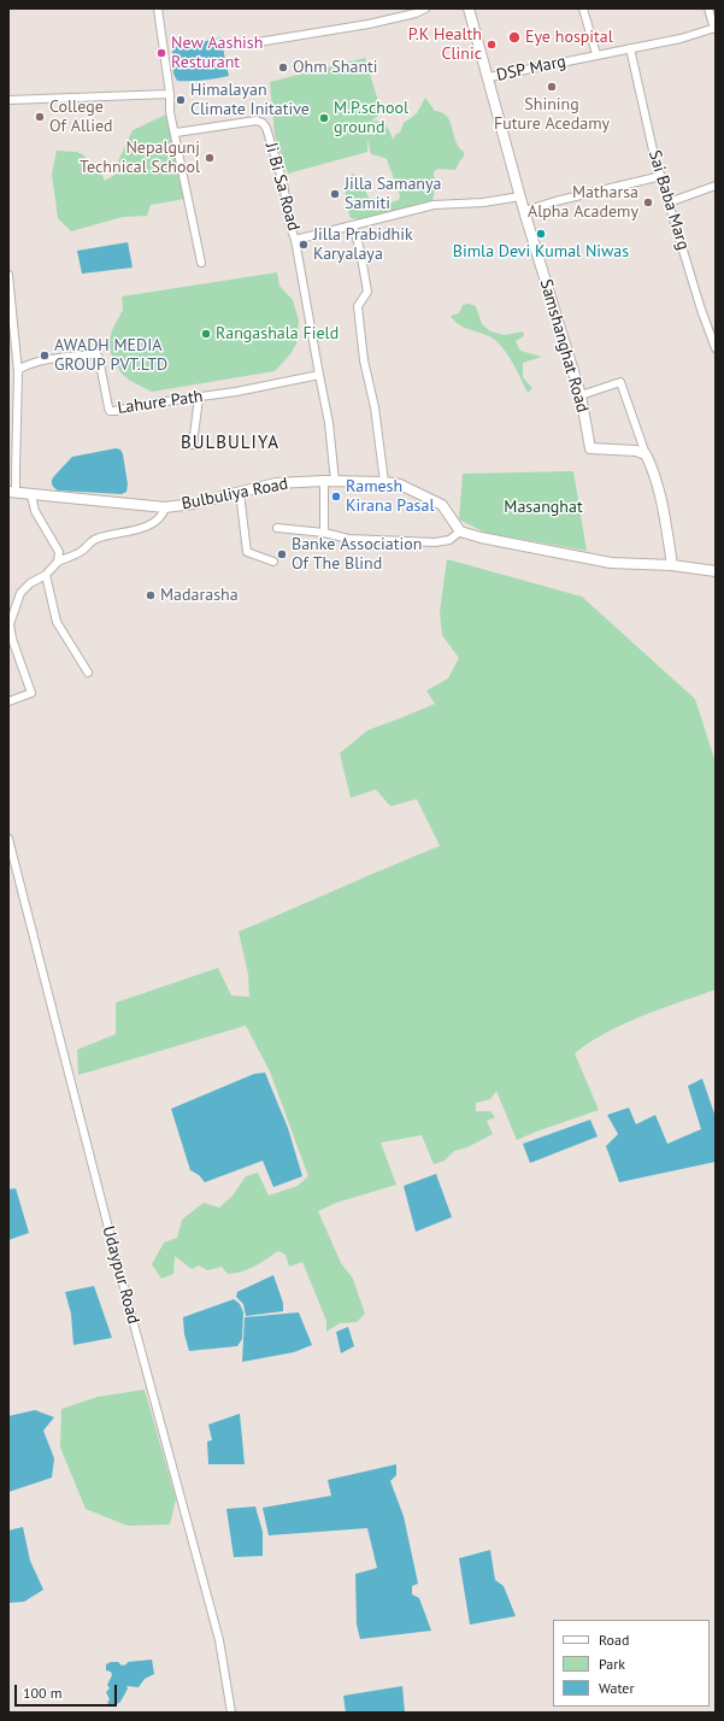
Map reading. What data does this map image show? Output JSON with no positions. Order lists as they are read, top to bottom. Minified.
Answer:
{"streets":{"main road":["Samshanghat Road","Bulbuliya Road"],"street":["DSP Marg","Ji Bi Sa Road","Sai Baba Marg","Lahure Path","Udaypur Road"]},"crossings":[["DSP Marg","Sai Baba Marg"],["DSP Marg","Samshanghat Road"],["Ji Bi Sa Road","Lahure Path"],["Ji Bi Sa Road","Bulbuliya Road"]],"districts":["BULBULIYA"],"parks":["Masanghat"],"places":["Eye hospital","P.K Health Clinic","New Aashish Resturant","Ohm Shanti","Shining Future Acedamy","Himalayan Climate Initative","College Of Allied","M.P.school ground","Nepalgunj Technical School","Jilla Samanya Samiti","Matharsa Alpha Academy","Bimla Devi Kumal Niwas","Jilla Prabidhik Karyalaya","Rangashala Field","AWADH MEDIA GROUP PVT.LTD","Ramesh Kirana Pasal","Banke Association Of The Blind","Madarasha"],"legend":["Road","Park","Water"],"scale_bar":"100 m"}
